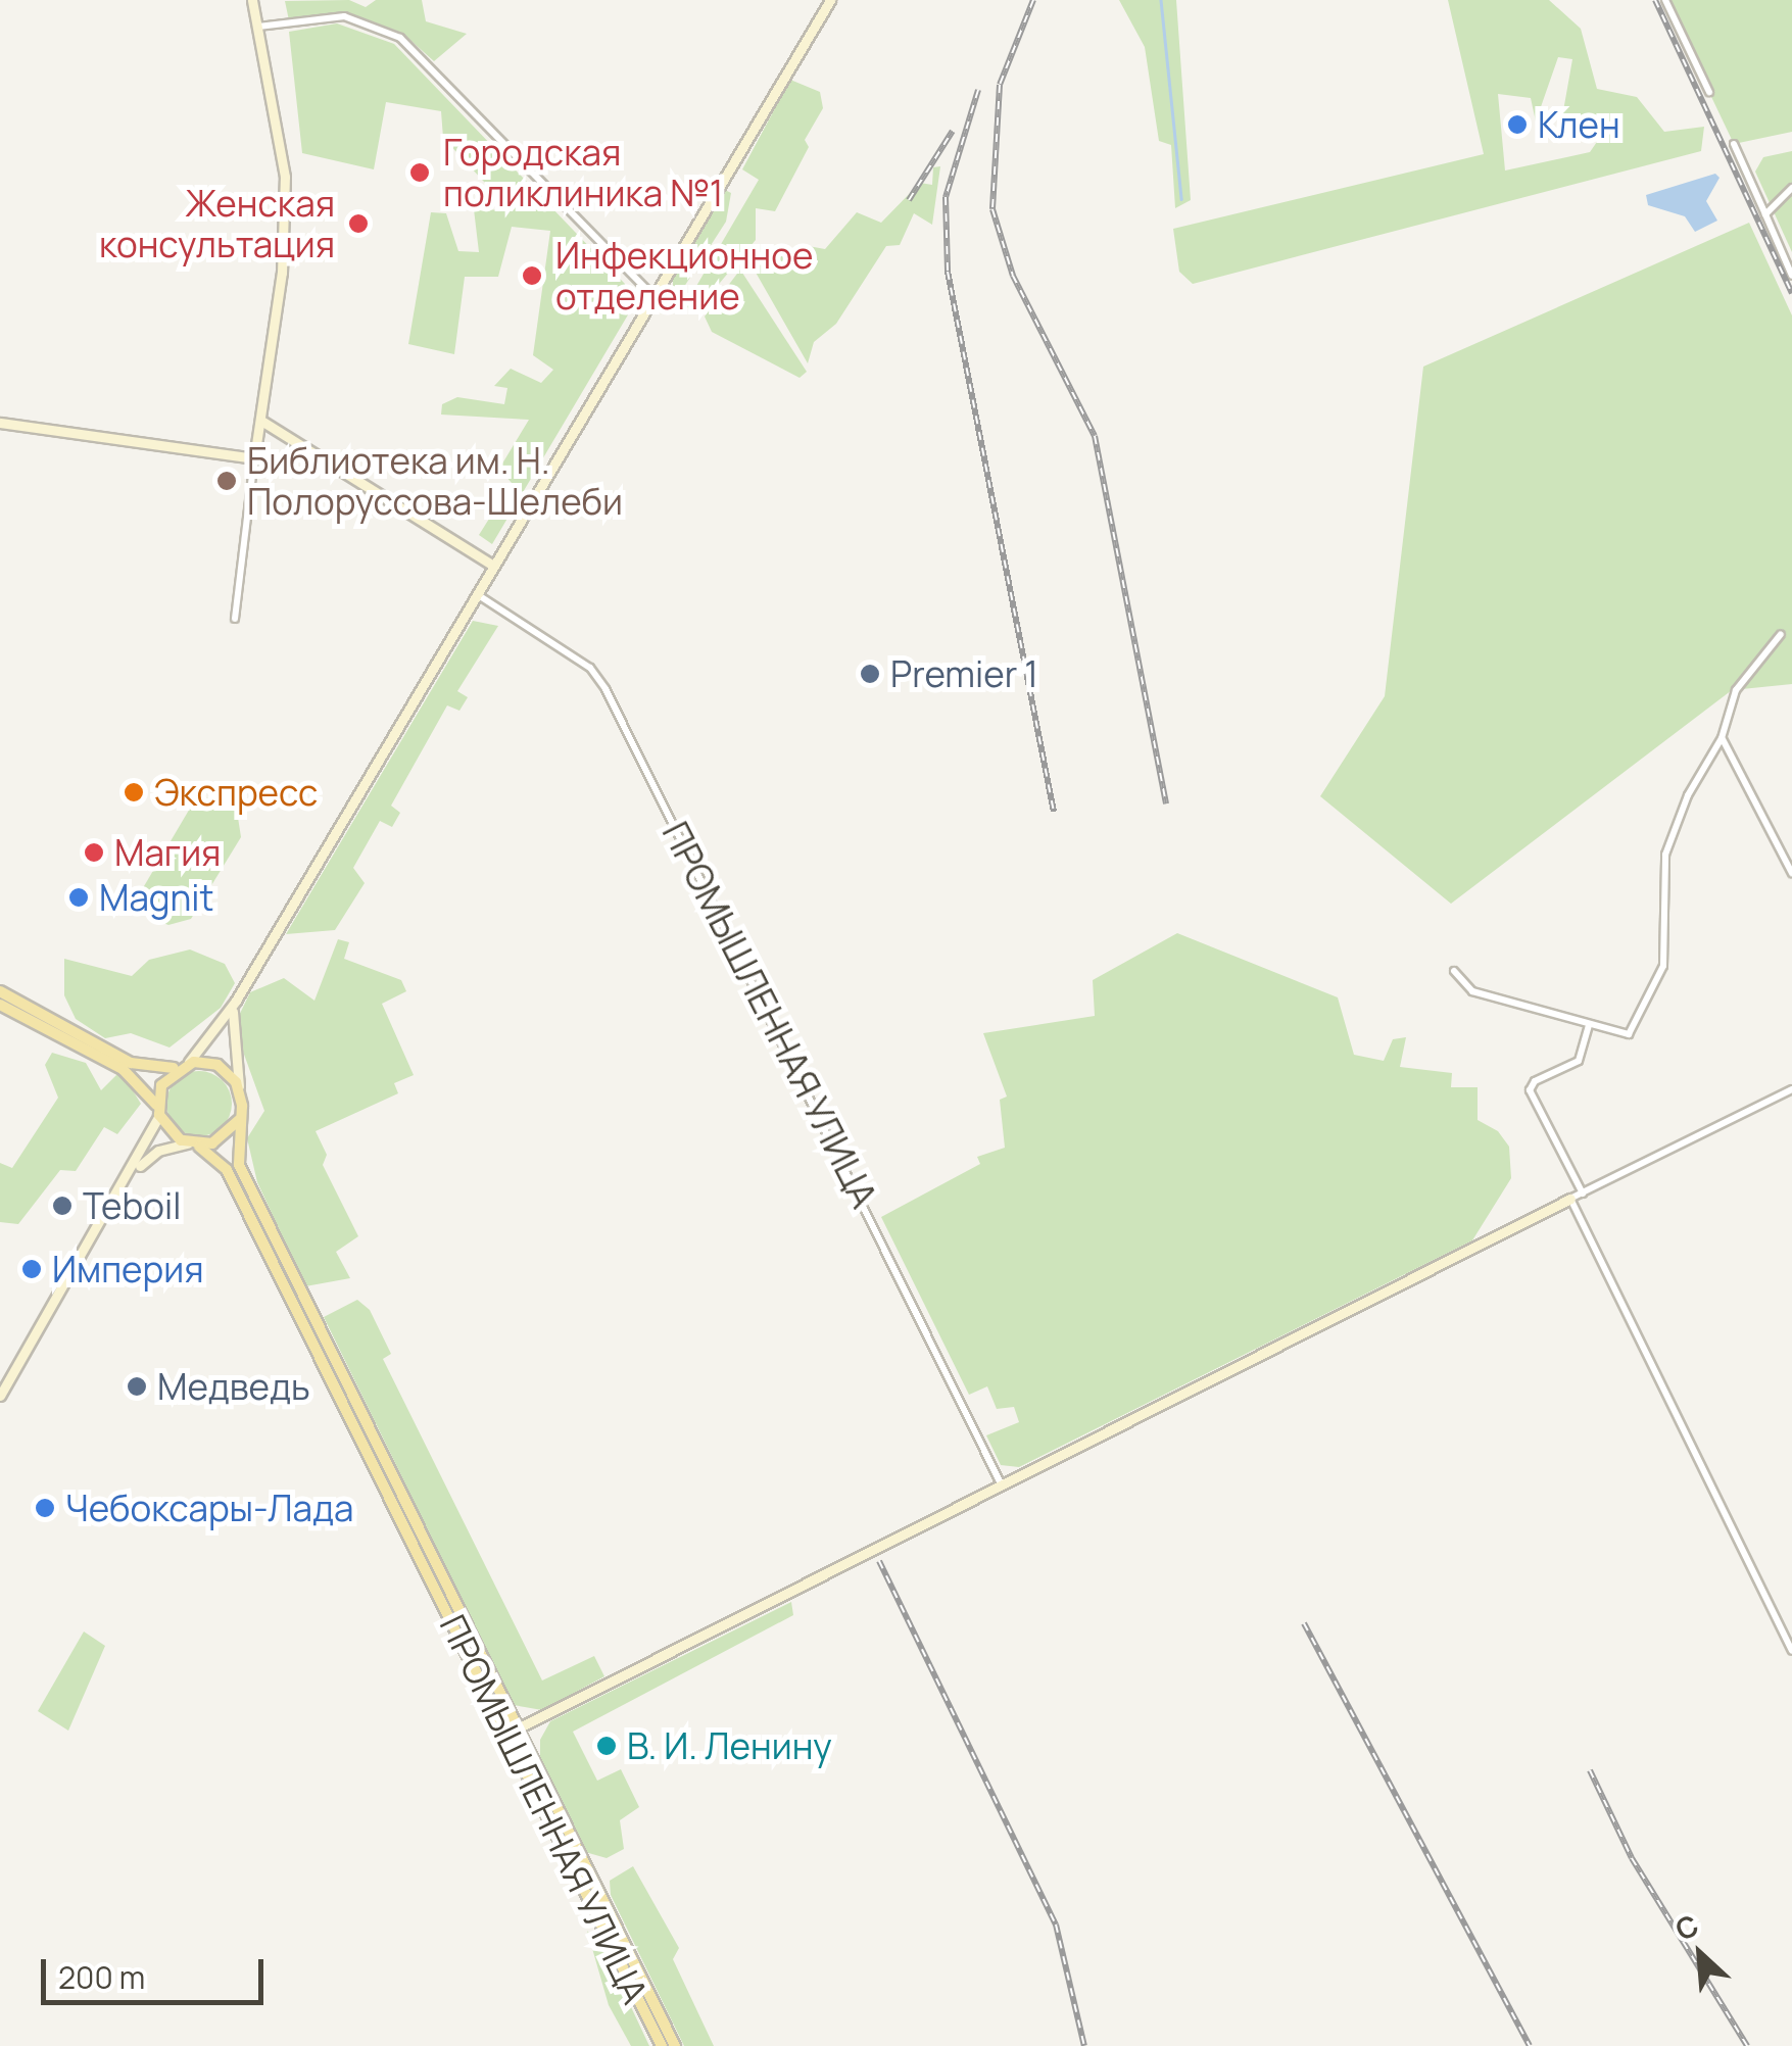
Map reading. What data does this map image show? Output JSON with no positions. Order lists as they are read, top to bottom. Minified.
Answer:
{"streets":{"main road":["ПРОМЫШЛЕННАЯ УЛИЦА"]},"places":["Клен","Городская поликлиника №1","Женская консультация","Инфекционное отделение","Библиотека им. Н. Полоруссова-Шелеби","Premier 1","Экспресс","Магия","Magnit","Teboil","Империя","Медведь","Чебоксары-Лада","В. И. Ленину"],"scale_bar":"200 m","north":"top left"}
